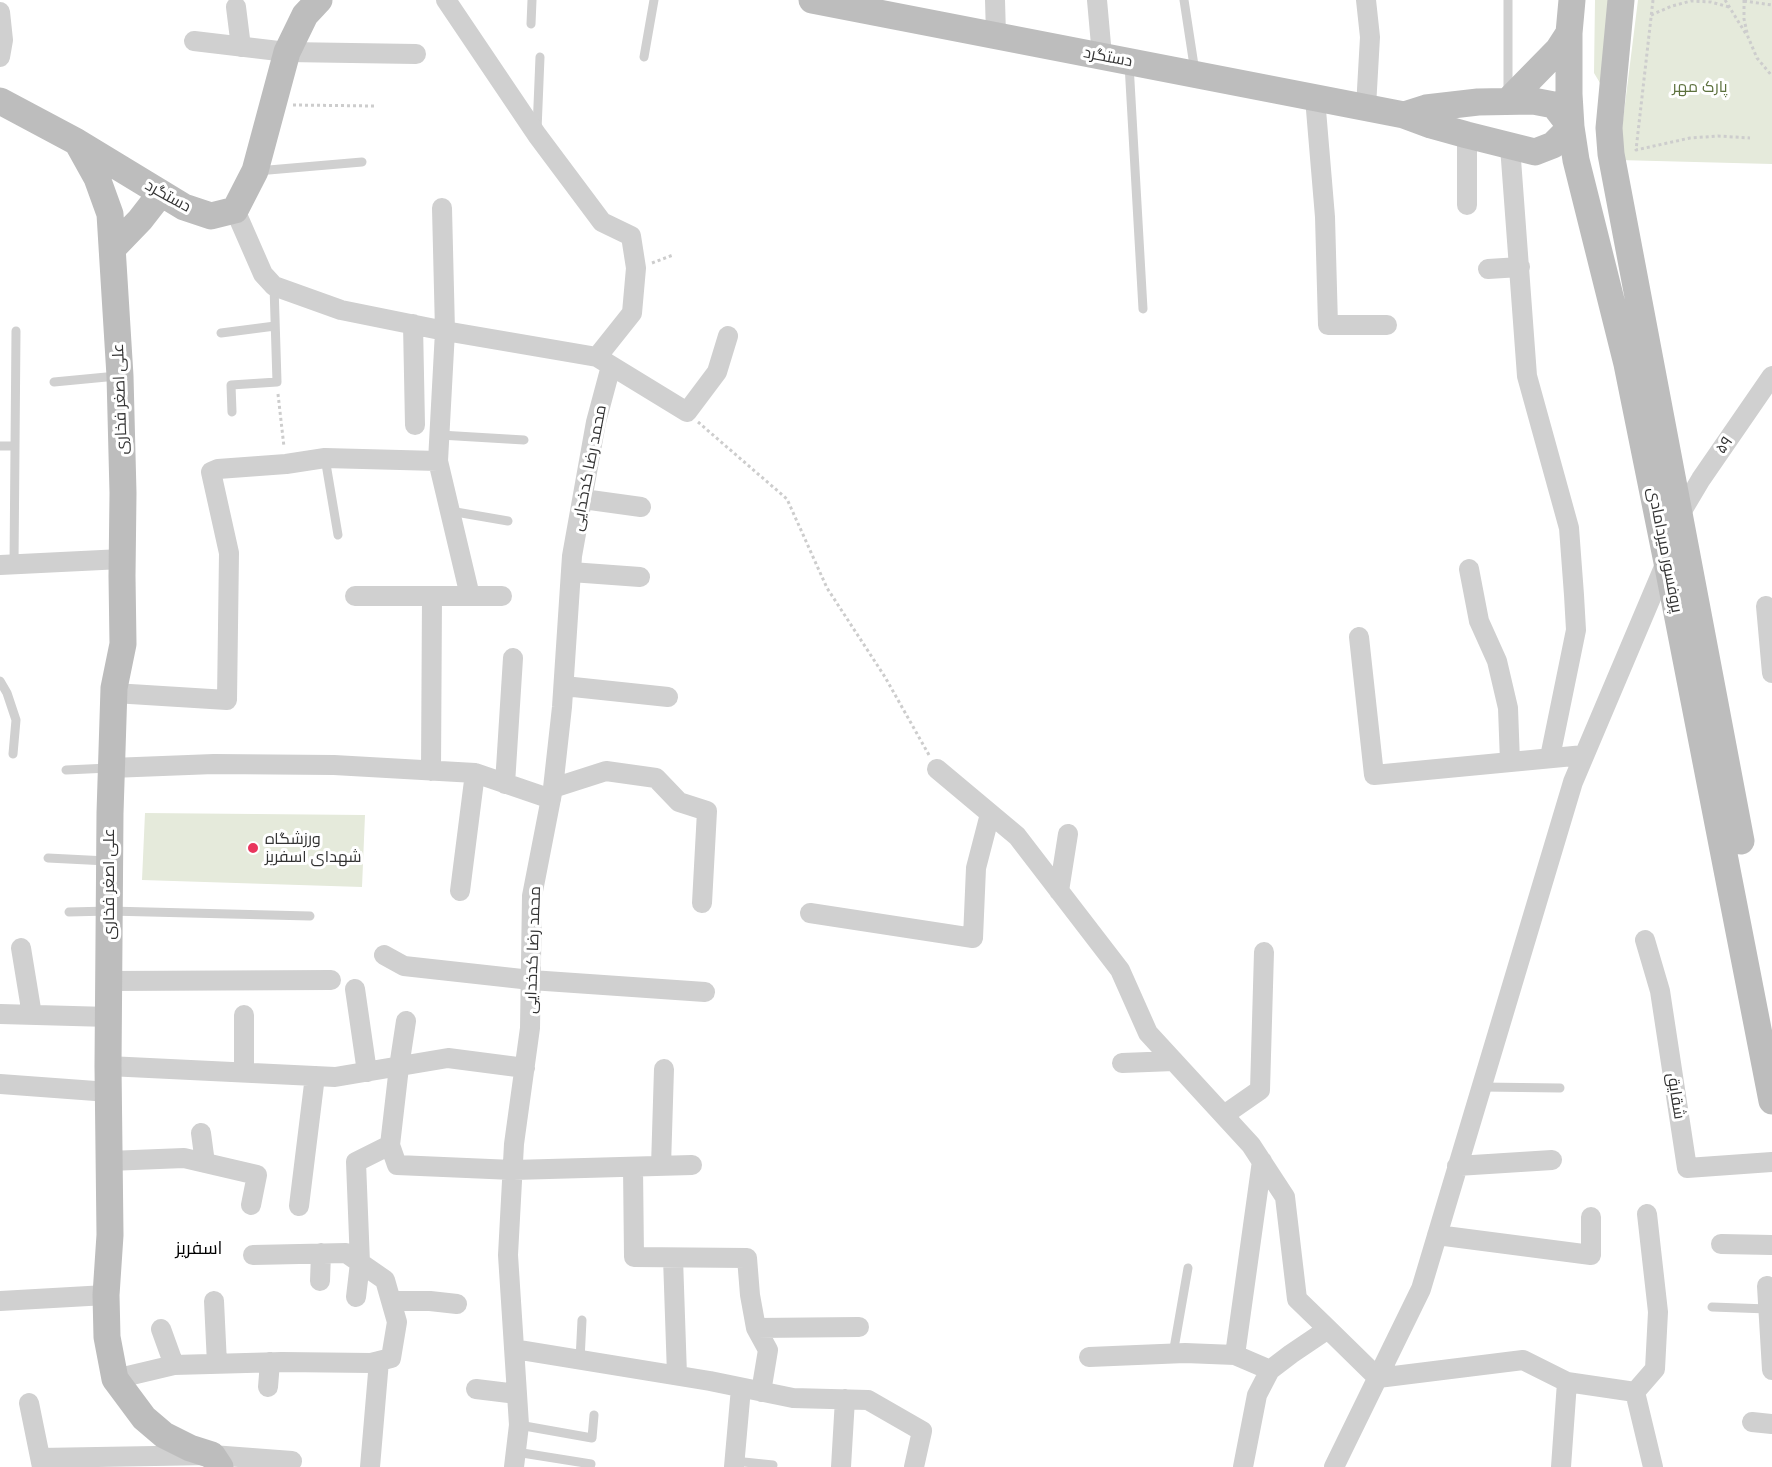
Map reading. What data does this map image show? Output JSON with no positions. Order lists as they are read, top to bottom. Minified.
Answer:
{"streets":{"main road":["دستگرد","علی اصغر فخاری","پروفسور میردامادی"],"street":["۵۹","محمد رضا کدخدایی","شقایق"]},"crossings":[["دستگرد","علی اصغر فخاری"],["دستگرد","پروفسور میردامادی"],["۵۹","پروفسور میردامادی"]],"districts":["اسفریز"],"parks":["پارک مهر"],"places":["ورزشگاه شهدای اسفریز"]}
